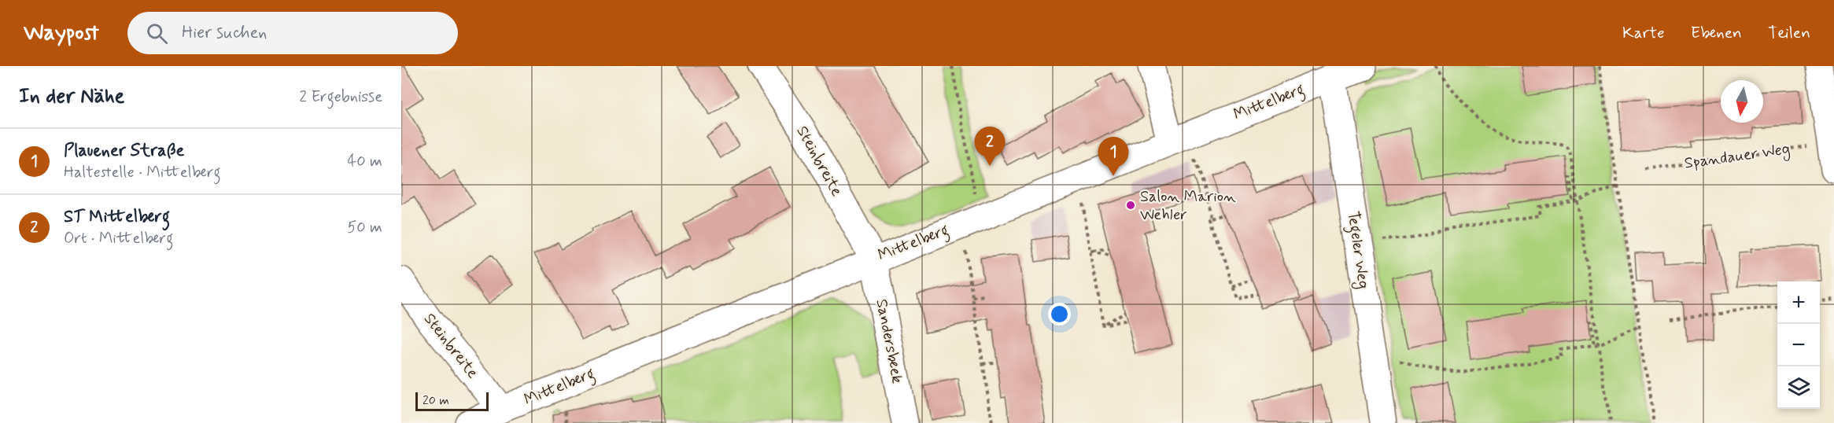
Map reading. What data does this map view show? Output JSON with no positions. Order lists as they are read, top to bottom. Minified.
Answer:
{"streets":{"street":["Mittelberg","Steinbreite","Tegeler Weg","Sandersbeek"],"path":["Spandauer Weg"]},"crossings":[["Mittelberg","Steinbreite"],["Mittelberg","Tegeler Weg"],["Mittelberg","Sandersbeek"],["Steinbreite","Sandersbeek"]],"places":["Salon Marion Wehler"],"scale_bar":"20 m","north":"bottom","page":{"header":"Waypost","search":"Hier suchen","nav":["Karte","Ebenen","Teilen"],"heading":["In der Nähe","2 Ergebnisse"],"pins":["2","1"],"list":[{"mark":"1","name":"Plauener Straße","note":"Haltestelle · Mittelberg","value":"40 m"},{"mark":"2","name":"ST Mittelberg","note":"Ort · Mittelberg","value":"50 m"}],"map_buttons":["+","−"],"scale":"20 m"}}
